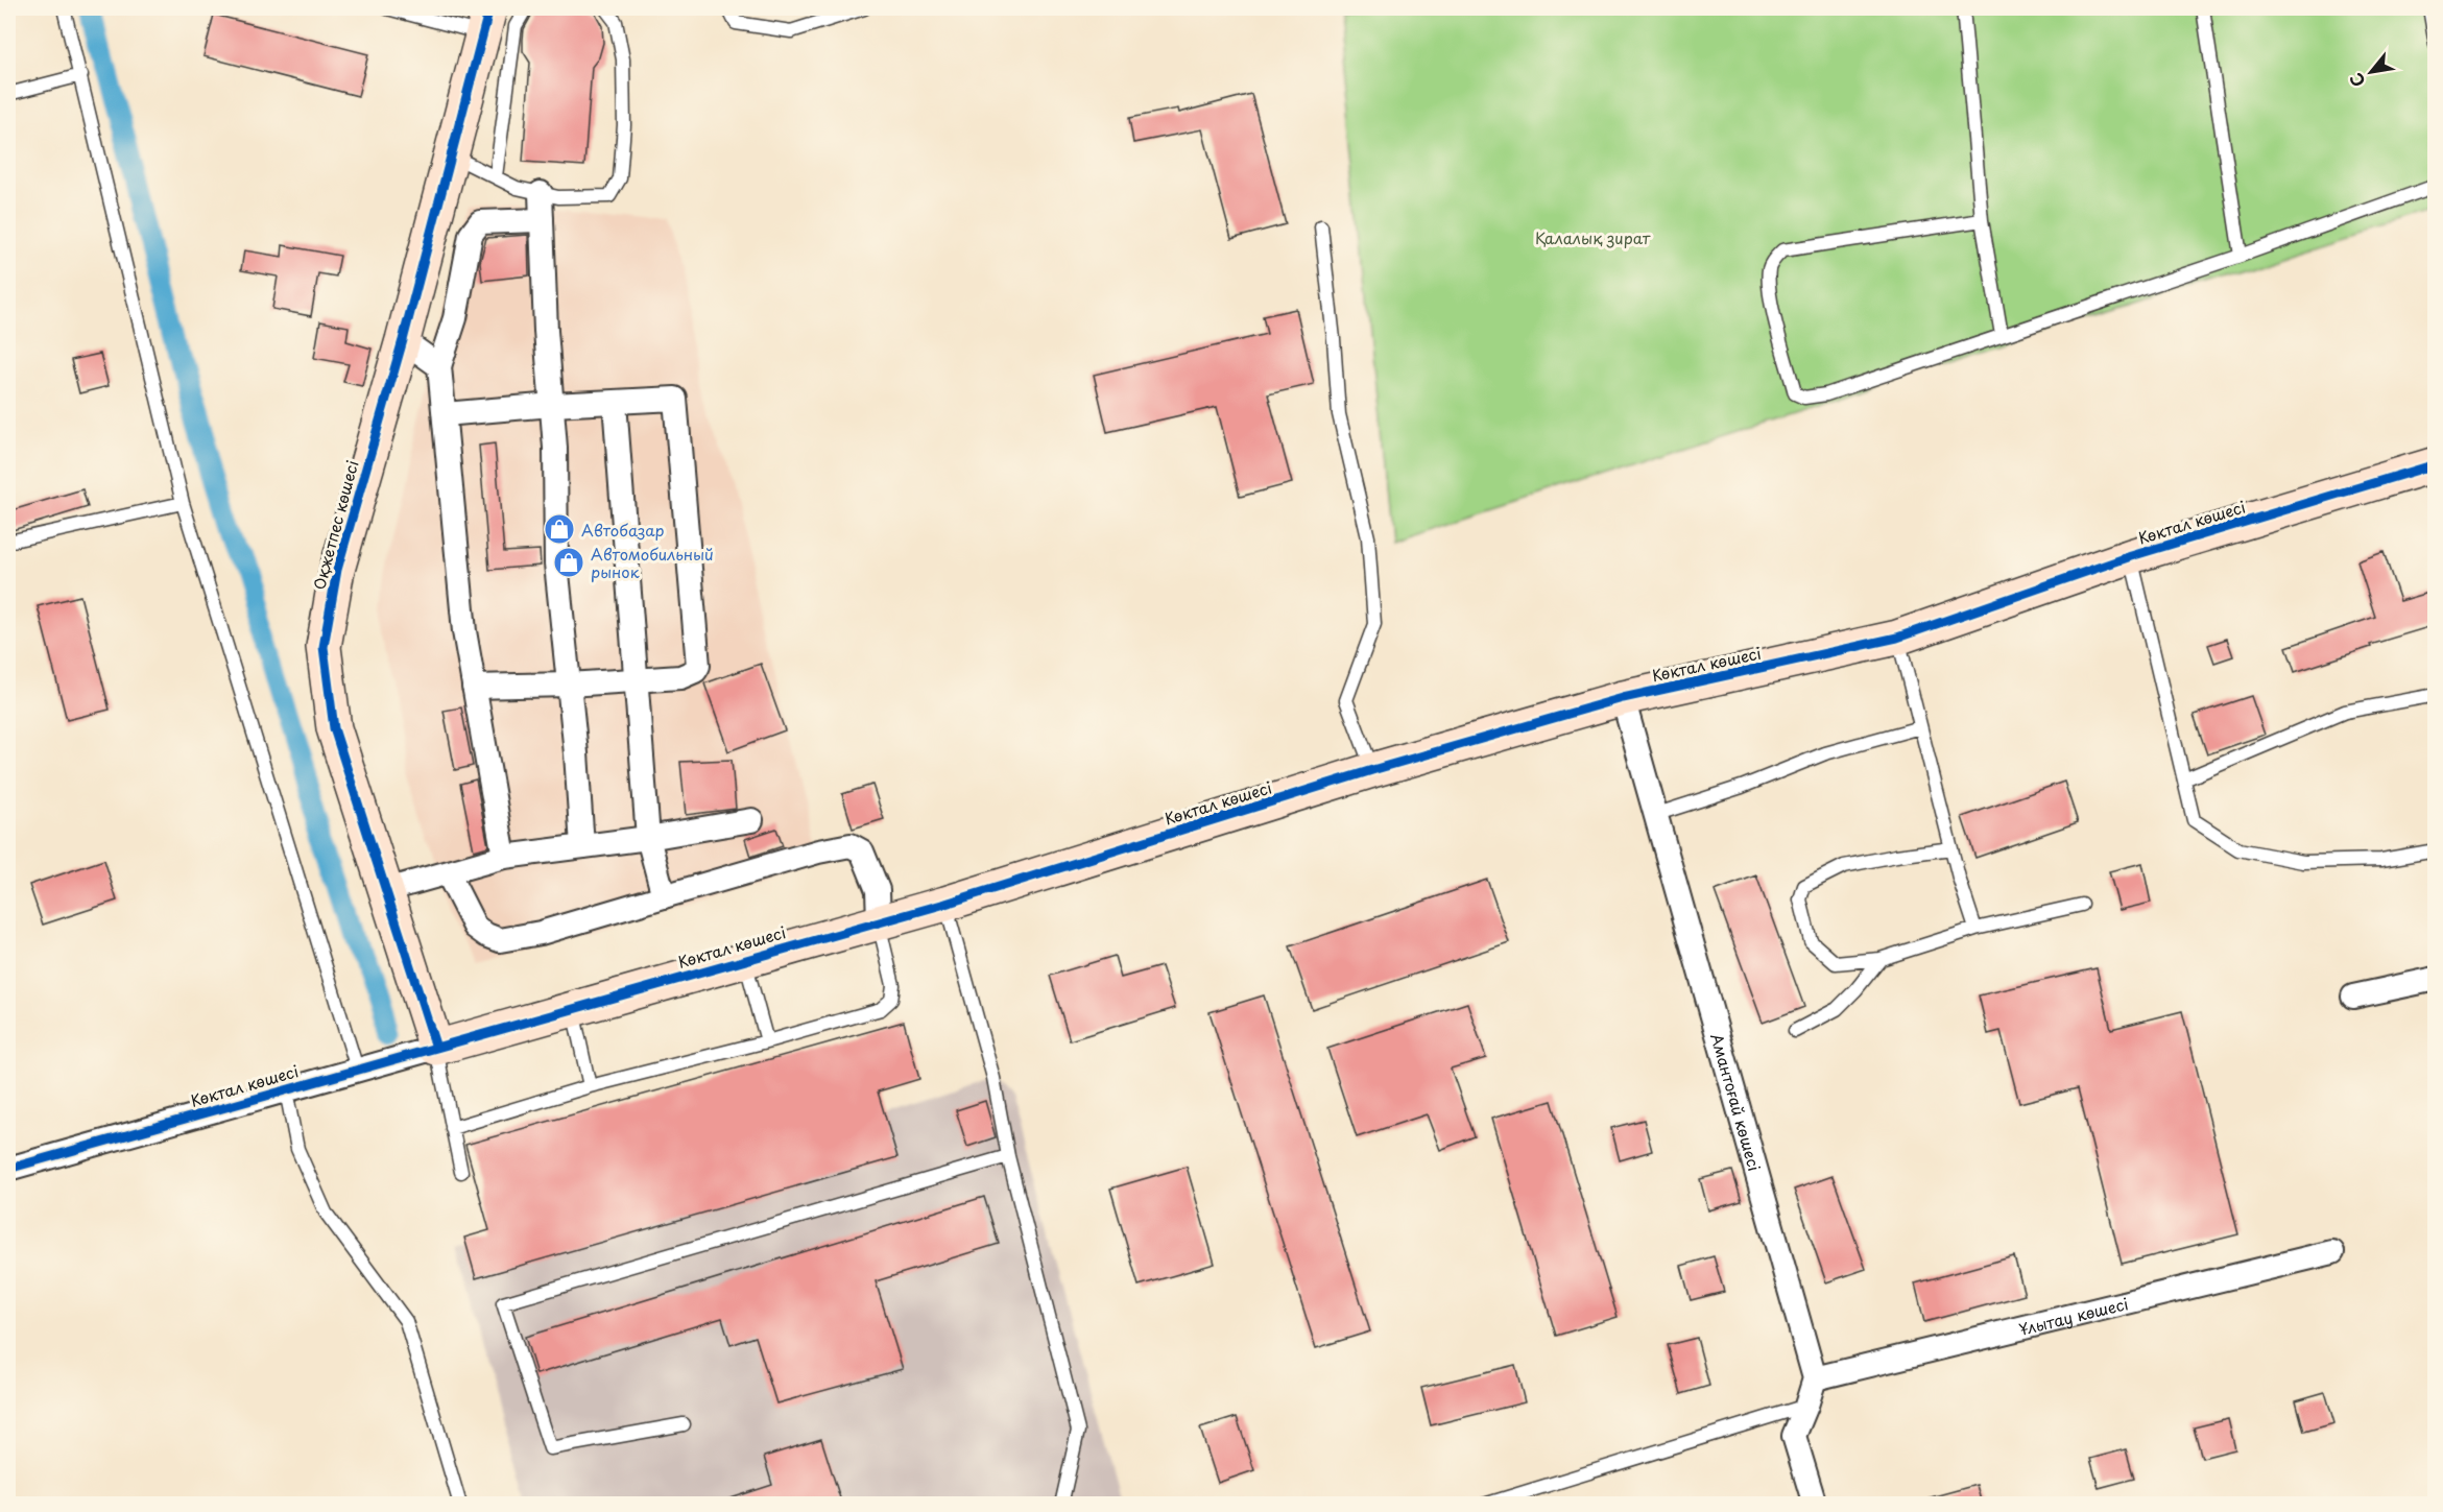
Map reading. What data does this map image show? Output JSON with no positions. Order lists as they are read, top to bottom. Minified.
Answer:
{"streets":{"street":["Көктал көшесі","Оқжетпес көшесі","Амантоғай көшесі","Ұлытау көшесі"]},"crossings":[["Көктал көшесі","Оқжетпес көшесі"],["Көктал көшесі","Амантоғай көшесі"],["Амантоғай көшесі","Ұлытау көшесі"]],"parks":["Қалалық зират"],"places":{"shop":["Автобазар","Автомобильный рынок"]},"north":"bottom left"}
